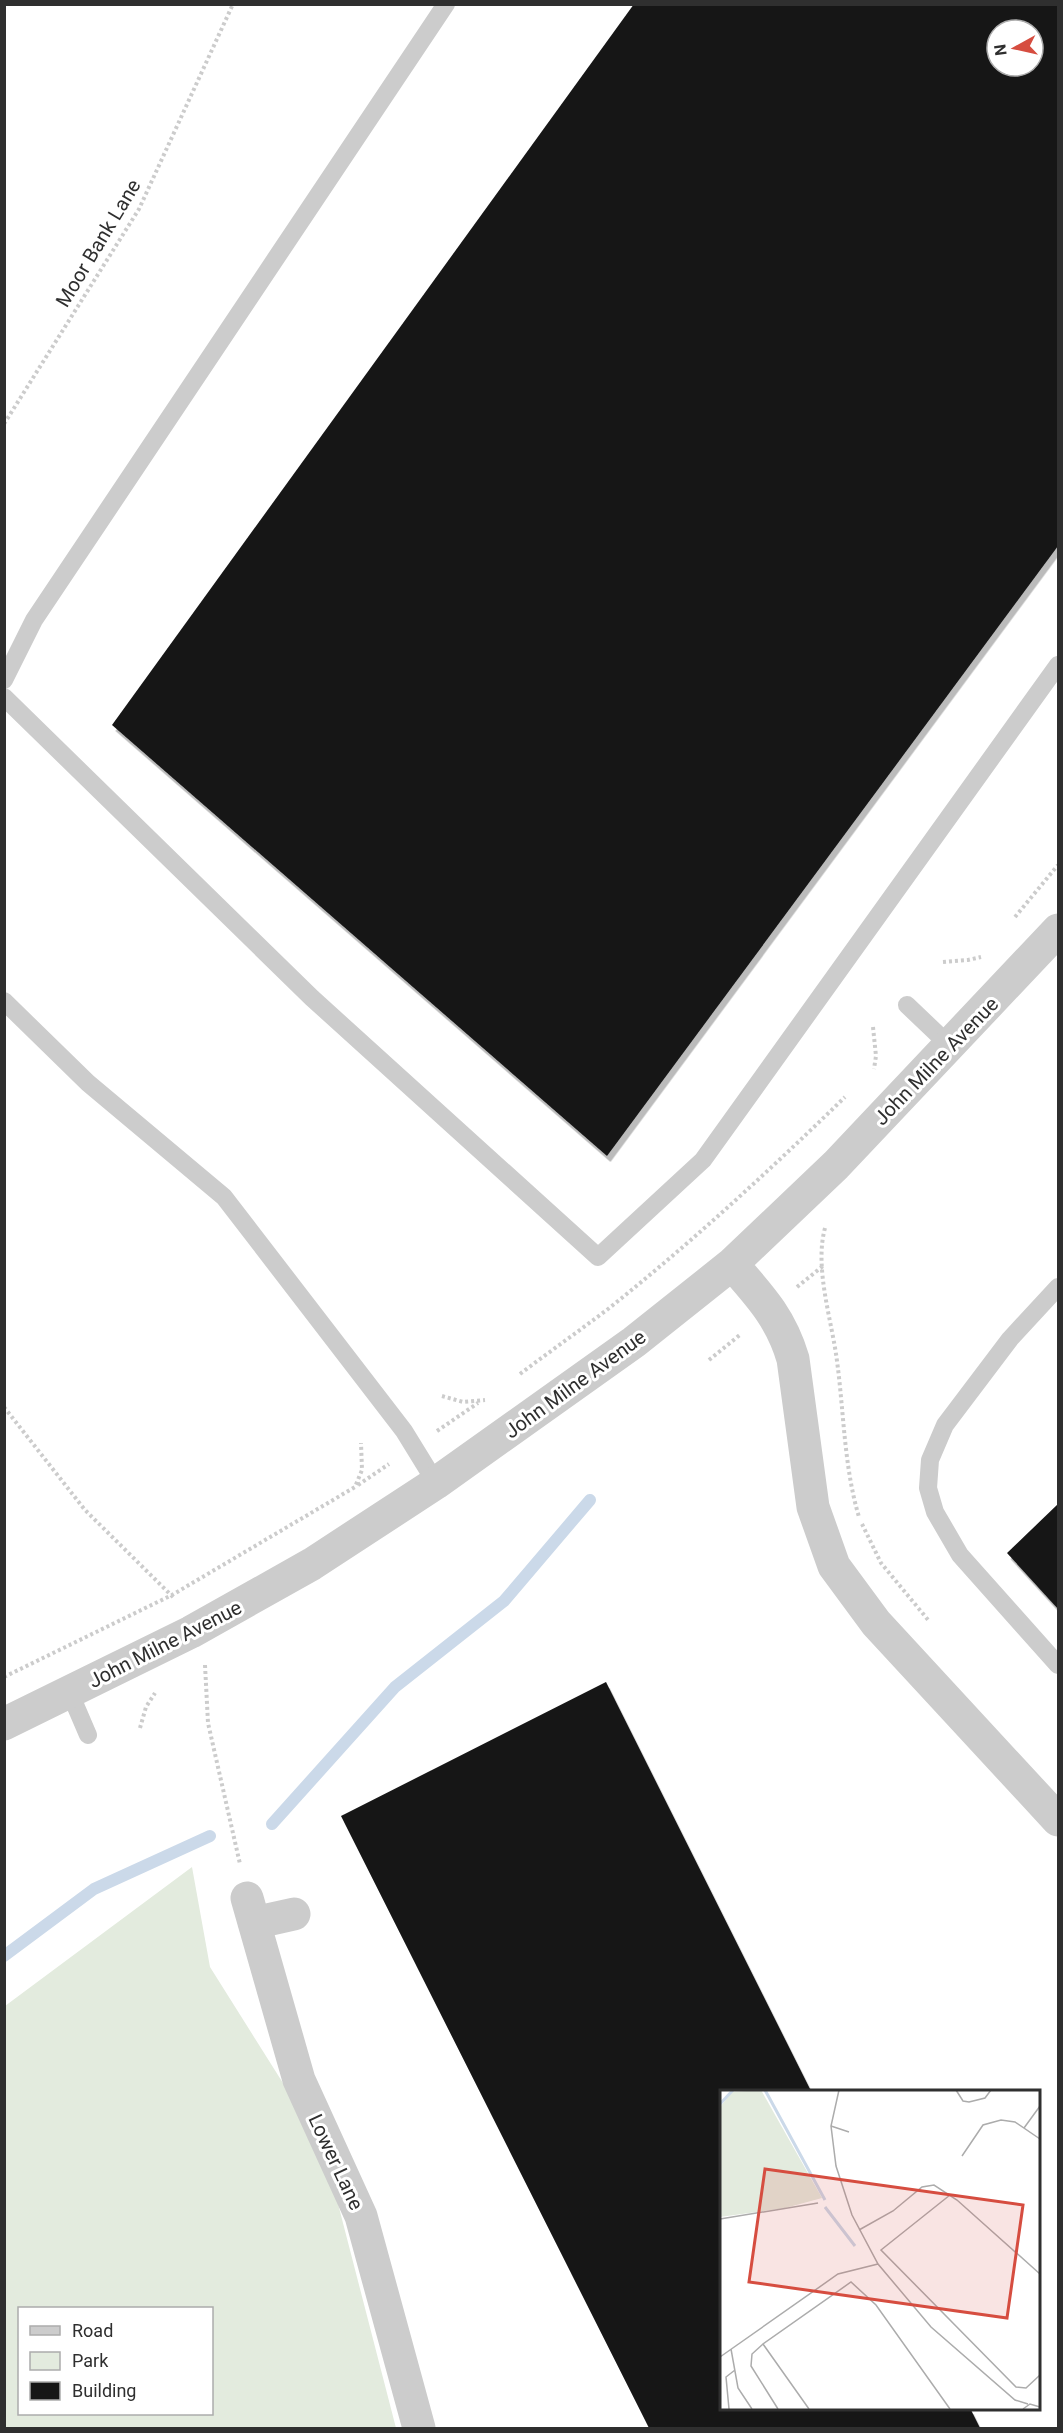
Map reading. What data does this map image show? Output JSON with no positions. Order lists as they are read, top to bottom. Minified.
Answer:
{"streets":{"street":["John Milne Avenue","Lower Lane"],"path":["Moor Bank Lane"]},"legend":["Road","Park","Building"],"north":"left"}
